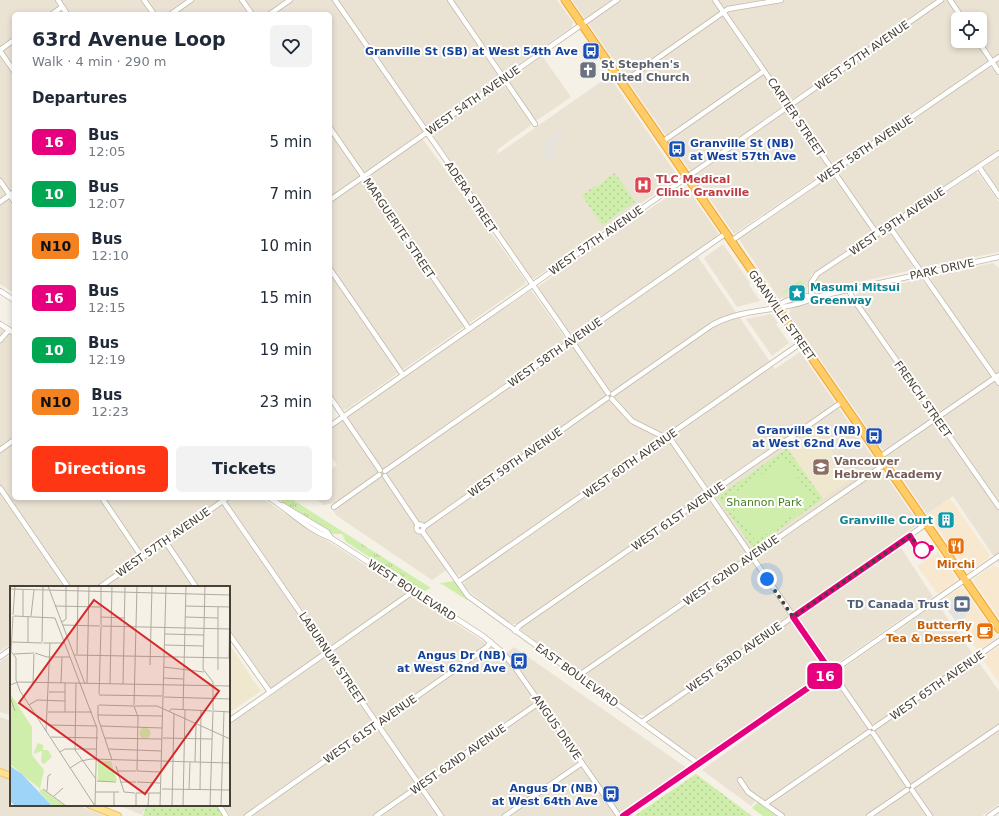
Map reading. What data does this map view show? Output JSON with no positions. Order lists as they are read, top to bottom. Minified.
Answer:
{"streets":{"highway":["GRANVILLE STREET"],"street":["WEST 57TH AVENUE","WEST 54TH AVENUE","CARTIER STREET","WEST 58TH AVENUE","ADERA STREET","WEST 59TH AVENUE","MARGUERITE STREET","PARK DRIVE","FRENCH STREET","WEST 60TH AVENUE","WEST 61ST AVENUE","WEST 62ND AVENUE","WEST BOULEVARD","WEST 63RD AVENUE","LABURNUM STREET","EAST BOULEVARD","WEST 65TH AVENUE","ANGUS DRIVE"]},"crossings":[["WEST 57TH AVENUE","CARTIER STREET"],["WEST 57TH AVENUE","ADERA STREET"],["WEST 57TH AVENUE","MARGUERITE STREET"],["WEST 57TH AVENUE","GRANVILLE STREET"],["WEST 54TH AVENUE","ADERA STREET"],["WEST 54TH AVENUE","MARGUERITE STREET"],["WEST 54TH AVENUE","GRANVILLE STREET"],["CARTIER STREET","WEST 58TH AVENUE"],["CARTIER STREET","WEST 59TH AVENUE"],["WEST 58TH AVENUE","ADERA STREET"],["WEST 58TH AVENUE","GRANVILLE STREET"],["ADERA STREET","WEST 59TH AVENUE"],["ADERA STREET","WEST 60TH AVENUE"],["ADERA STREET","WEST 61ST AVENUE"],["ADERA STREET","WEST 62ND AVENUE"],["ADERA STREET","WEST 63RD AVENUE"],["ADERA STREET","WEST 65TH AVENUE"],["WEST 59TH AVENUE","PARK DRIVE"],["WEST 59TH AVENUE","GRANVILLE STREET"],["PARK DRIVE","GRANVILLE STREET"],["PARK DRIVE","FRENCH STREET"],["GRANVILLE STREET","WEST 60TH AVENUE"],["GRANVILLE STREET","WEST 61ST AVENUE"],["GRANVILLE STREET","WEST 62ND AVENUE"],["GRANVILLE STREET","WEST 63RD AVENUE"],["WEST 60TH AVENUE","EAST BOULEVARD"],["WEST 61ST AVENUE","WEST BOULEVARD"],["WEST 61ST AVENUE","LABURNUM STREET"],["WEST 61ST AVENUE","EAST BOULEVARD"],["WEST 61ST AVENUE","ANGUS DRIVE"],["WEST 62ND AVENUE","LABURNUM STREET"],["WEST 62ND AVENUE","EAST BOULEVARD"],["WEST 62ND AVENUE","ANGUS DRIVE"],["WEST BOULEVARD","ANGUS DRIVE"],["WEST 63RD AVENUE","EAST BOULEVARD"]],"parks":["Shannon Park"],"places":{"bus stop":["Granville St (SB) at West 54th Ave","Granville St (NB) at West 57th Ave","Granville St (NB) at West 62nd Ave","Angus Dr (NB) at West 62nd Ave","Angus Dr (NB) at West 64th Ave"],"church":["St Stephen's United Church"],"hospital":["TLC Medical Clinic Granville"],"place":["Masumi Mitsui Greenway"],"school or university":["Vancouver Hebrew Academy"],"building":["Granville Court"],"restaurant":["Mirchi"],"bank":["TD Canada Trust"],"cafe":["Butterfly Tea & Dessert"]},"lines":["bus line 16"],"page":{"on_map":"16","heading":[["63rd Avenue Loop","Walk · 4 min · 290 m"],"Departures"],"list":[{"mark":"16","name":"Bus","note":"12:05","value":"5 min"},{"mark":"10","name":"Bus","note":"12:07","value":"7 min"},{"mark":"N10","name":"Bus","note":"12:10","value":"10 min"},{"mark":"16","name":"Bus","note":"12:15","value":"15 min"},{"mark":"10","name":"Bus","note":"12:19","value":"19 min"},{"mark":"N10","name":"Bus","note":"12:23","value":"23 min"}],"buttons":["Directions","Tickets"]}}
